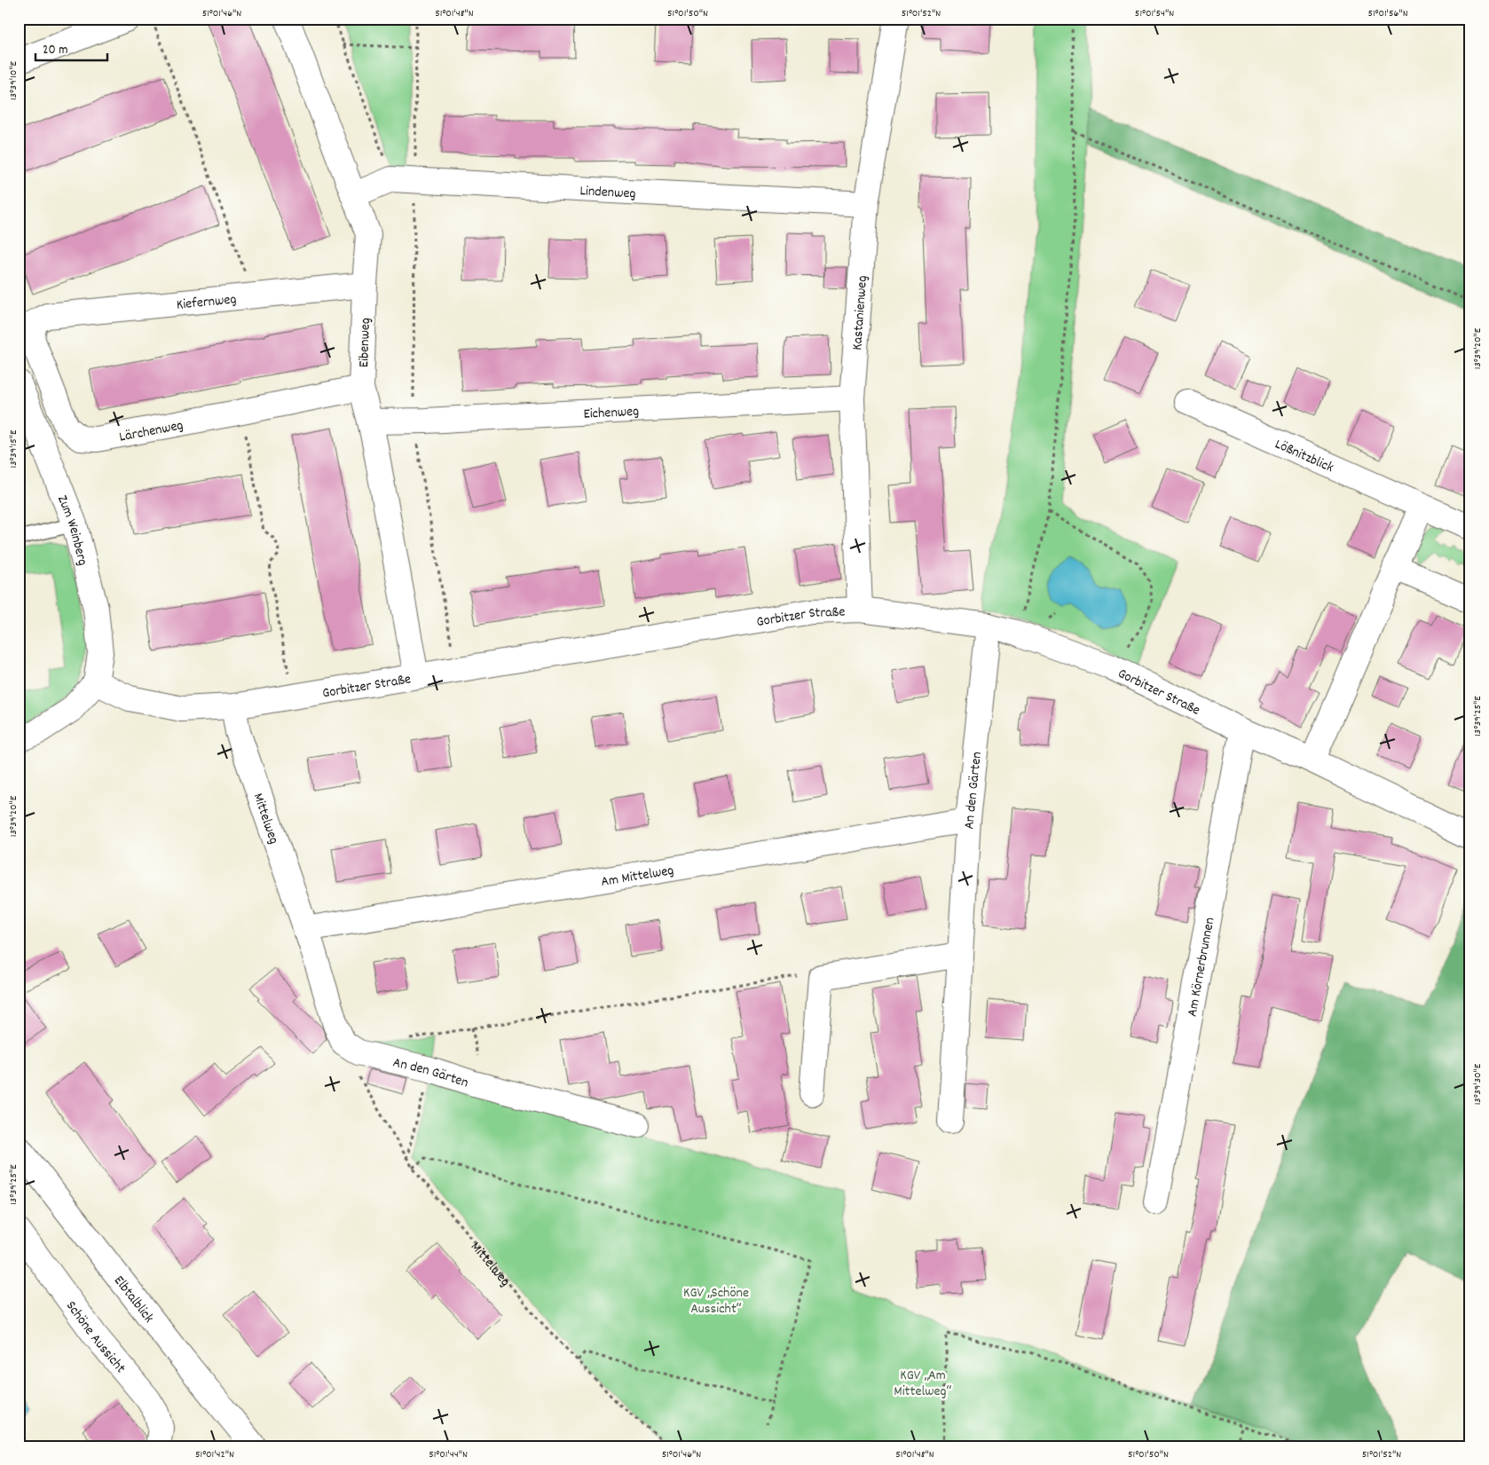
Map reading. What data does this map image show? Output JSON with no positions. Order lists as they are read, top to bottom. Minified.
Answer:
{"streets":{"street":["Lindenweg","Kiefernweg","Kastanienweg","Eibenweg","Eichenweg","Lärchenweg","Lößnitzblick","Zum Weinberg","Gorbitzer Straße","An den Gärten","Mittelweg","Am Mittelweg","Am Körnerbrunnen","Elbtalblick","Schöne Aussicht"]},"crossings":[["Lindenweg","Kastanienweg"],["Lindenweg","Eibenweg"],["Kiefernweg","Eibenweg"],["Kiefernweg","Lärchenweg"],["Kastanienweg","Eichenweg"],["Kastanienweg","Gorbitzer Straße"],["Eibenweg","Eichenweg"],["Eibenweg","Lärchenweg"],["Eibenweg","Gorbitzer Straße"],["Zum Weinberg","Gorbitzer Straße"],["Gorbitzer Straße","An den Gärten"],["Gorbitzer Straße","Mittelweg"],["Gorbitzer Straße","Am Körnerbrunnen"],["An den Gärten","Mittelweg"],["An den Gärten","Am Mittelweg"],["Mittelweg","Am Mittelweg"]],"parks":["KGV „Schöne Aussicht“","KGV „Am Mittelweg“"],"scale_bar":"20 m","coordinates":["51°01'46\"N","51°01'48\"N","51°01'50\"N","51°01'52\"N","51°01'54\"N","51°01'56\"N","13°39'10\"E","13°39'20\"E","13°39'15\"E","13°39'25\"E","13°39'30\"E","51°01'42\"N","51°01'44\"N"]}
